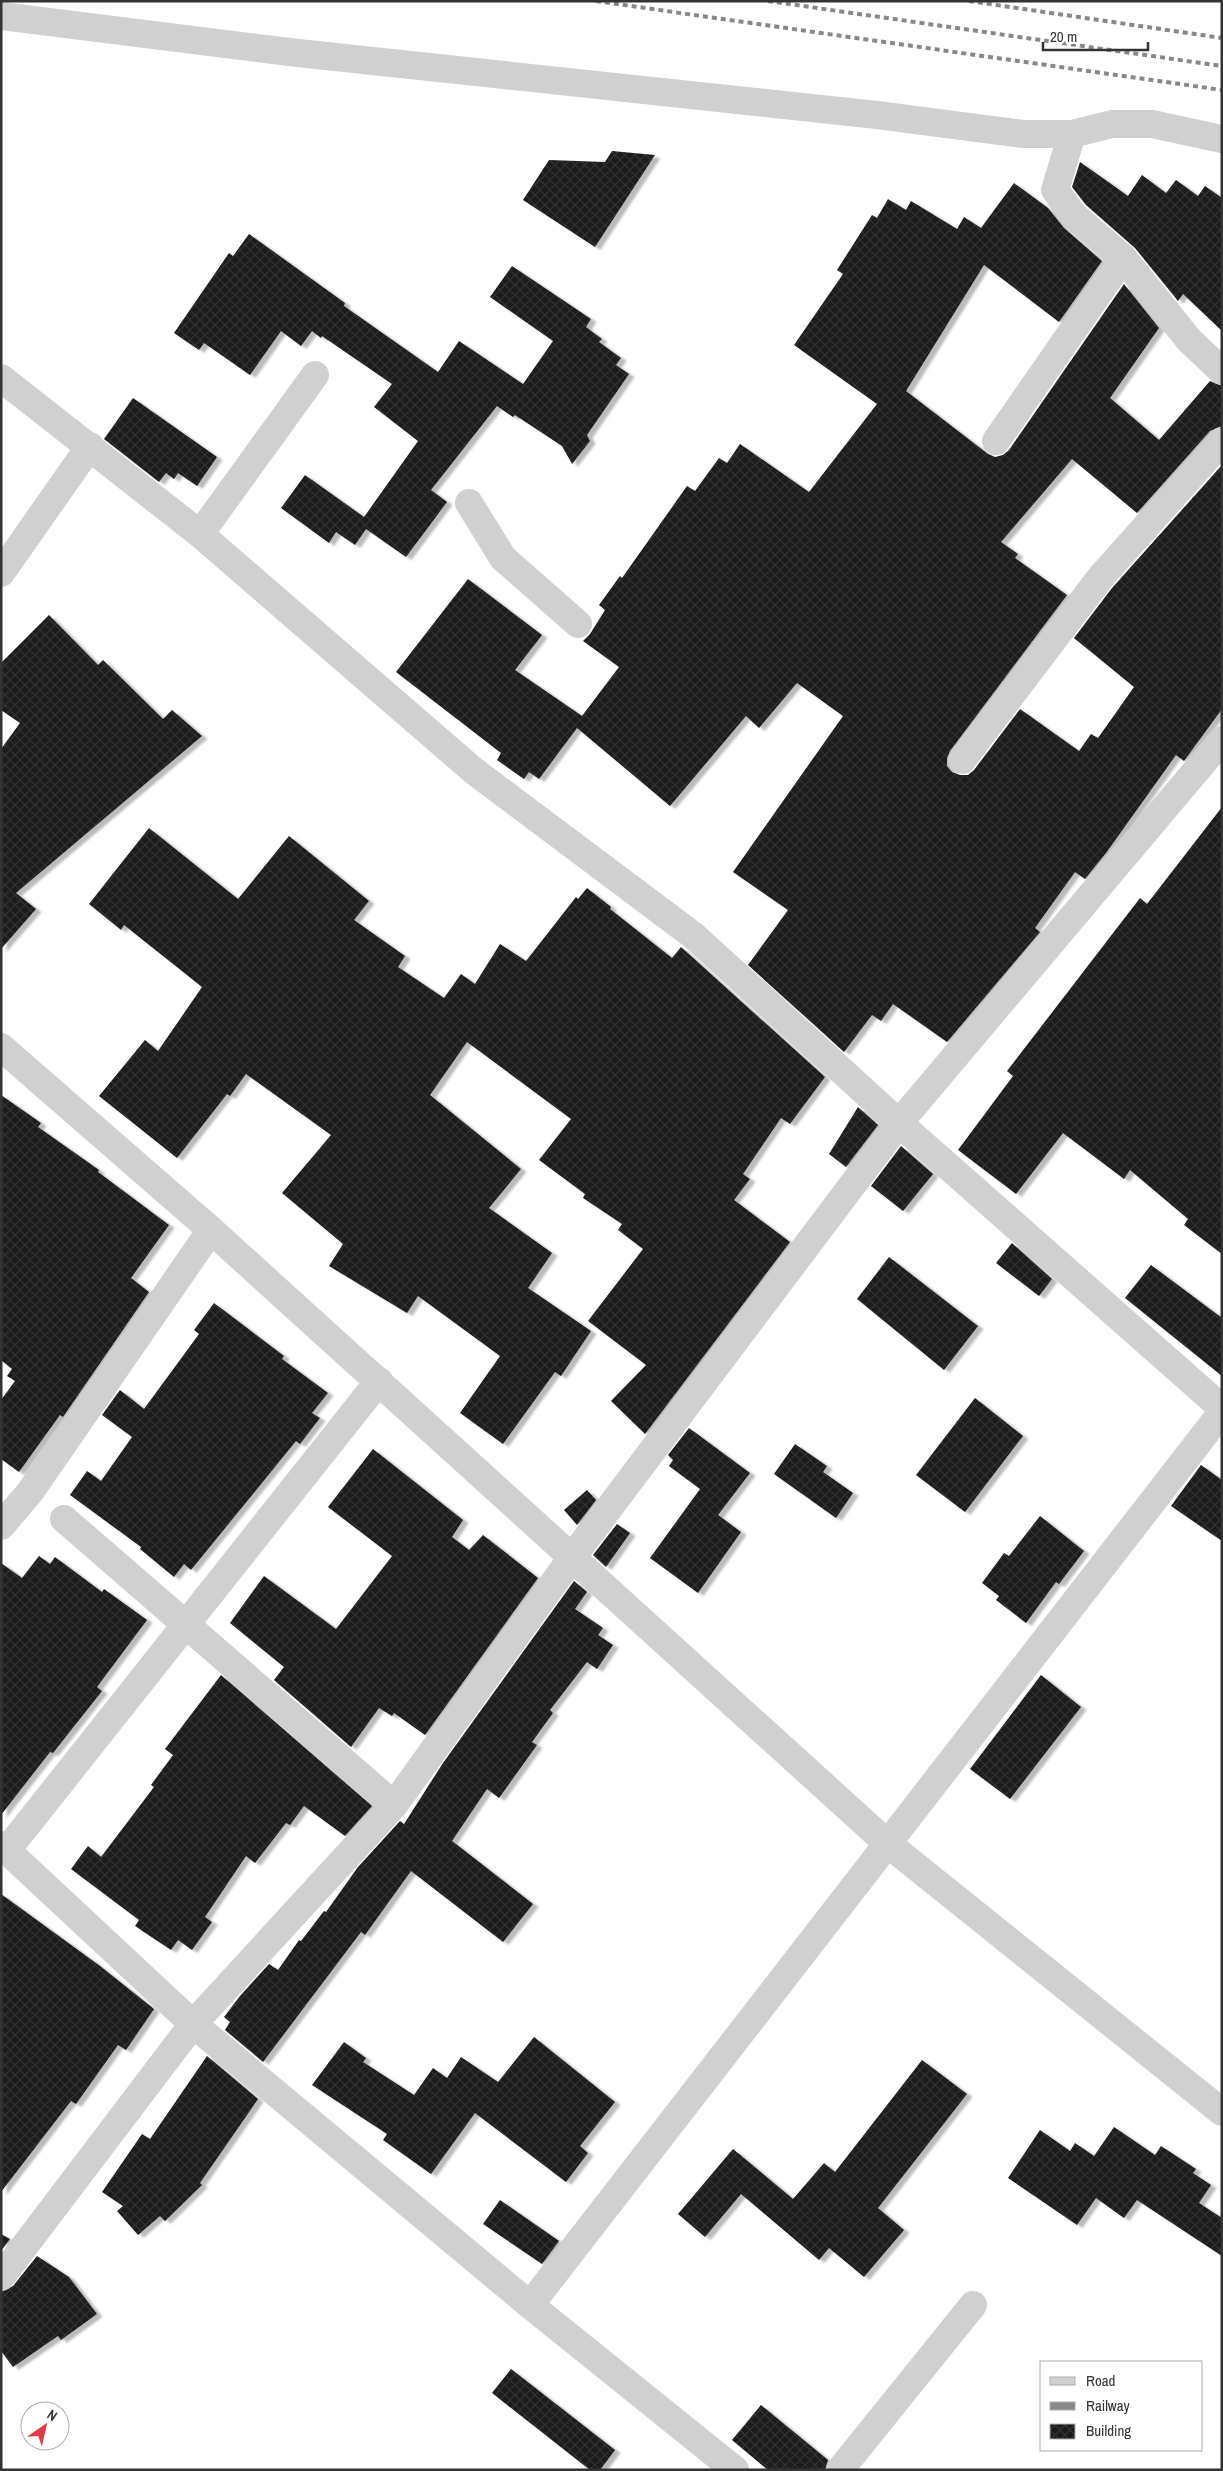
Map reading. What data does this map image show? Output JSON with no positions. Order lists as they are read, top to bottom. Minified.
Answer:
{"legend":["Road","Railway","Building"],"scale_bar":"20 m","north":"top right"}
